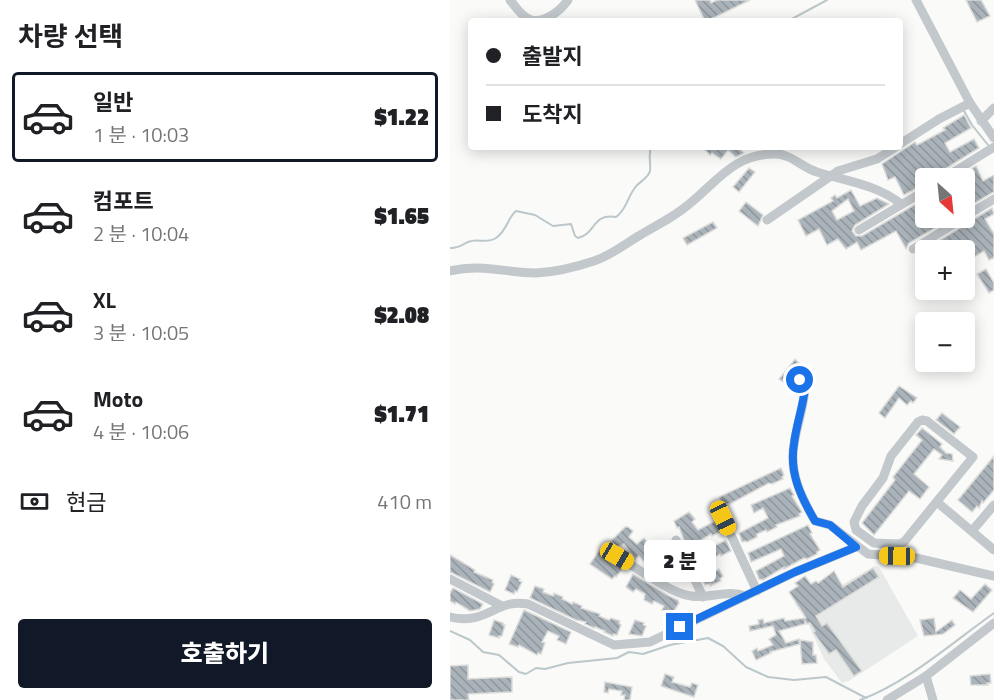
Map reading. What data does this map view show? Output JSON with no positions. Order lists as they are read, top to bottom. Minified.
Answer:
{"north":"bottom right","page":{"heading":"차량 선택","banner":["출발지","도착지"],"list":[{"name":"일반","note":"1 분 · 10:03","value":"$1.22"},{"name":"컴포트","note":"2 분 · 10:04","value":"$1.65"},{"name":"XL","note":"3 분 · 10:05","value":"$2.08"},{"name":"Moto","note":"4 분 · 10:06","value":"$1.71"}],"map_buttons":["+","−"],"pay":["현금","410 m"],"bubble":"2 분","buttons":"호출하기"}}
